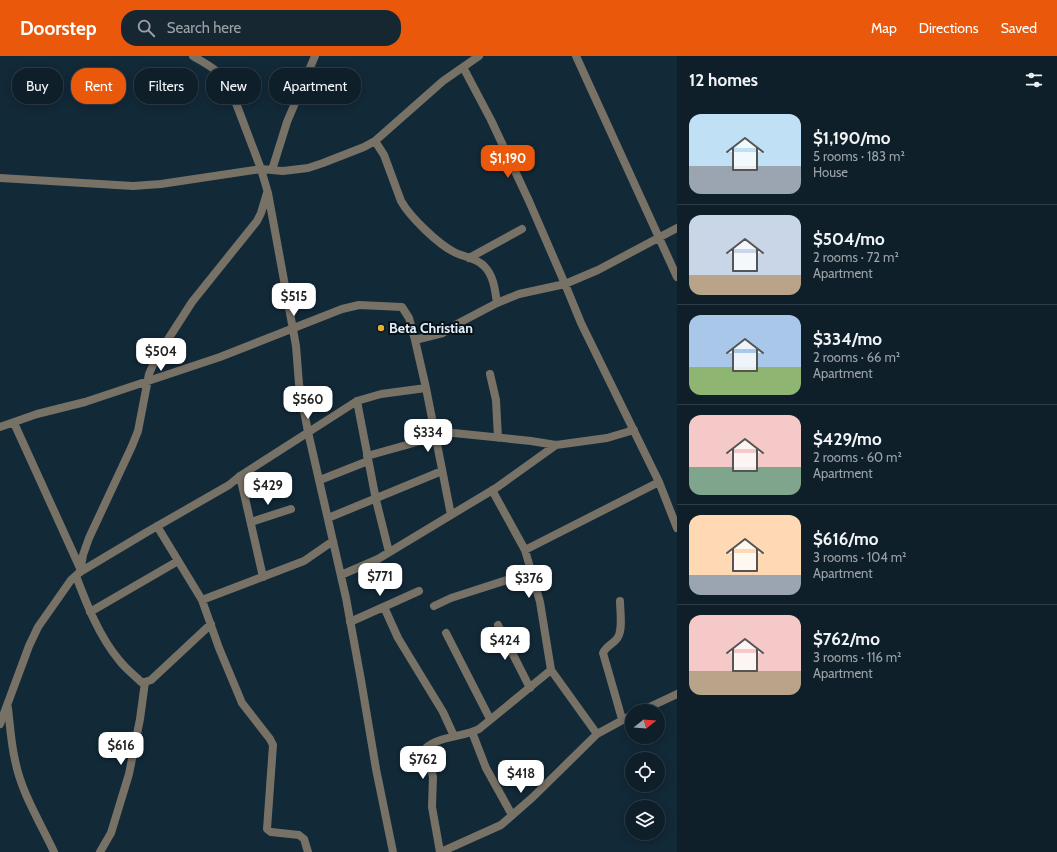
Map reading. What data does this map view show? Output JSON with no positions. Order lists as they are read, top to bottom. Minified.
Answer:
{"places":["Beta Christian"],"north":"right","page":{"header":"Doorstep","search":"Search here","nav":["Map","Directions","Saved"],"heading":"12 homes","chip":["Buy","Rent","Filters","New","Apartment"],"list":[{"name":"$1,190/mo","note":"5 rooms · 183 m² · House"},{"name":"$504/mo","note":"2 rooms · 72 m² · Apartment"},{"name":"$334/mo","note":"2 rooms · 66 m² · Apartment"},{"name":"$429/mo","note":"2 rooms · 60 m² · Apartment"},{"name":"$616/mo","note":"3 rooms · 104 m² · Apartment"},{"name":"$762/mo","note":"3 rooms · 116 m² · Apartment"}],"price":["$1,190","$515","$504","$560","$334","$429","$771","$376","$424","$616","$762","$418"]}}
